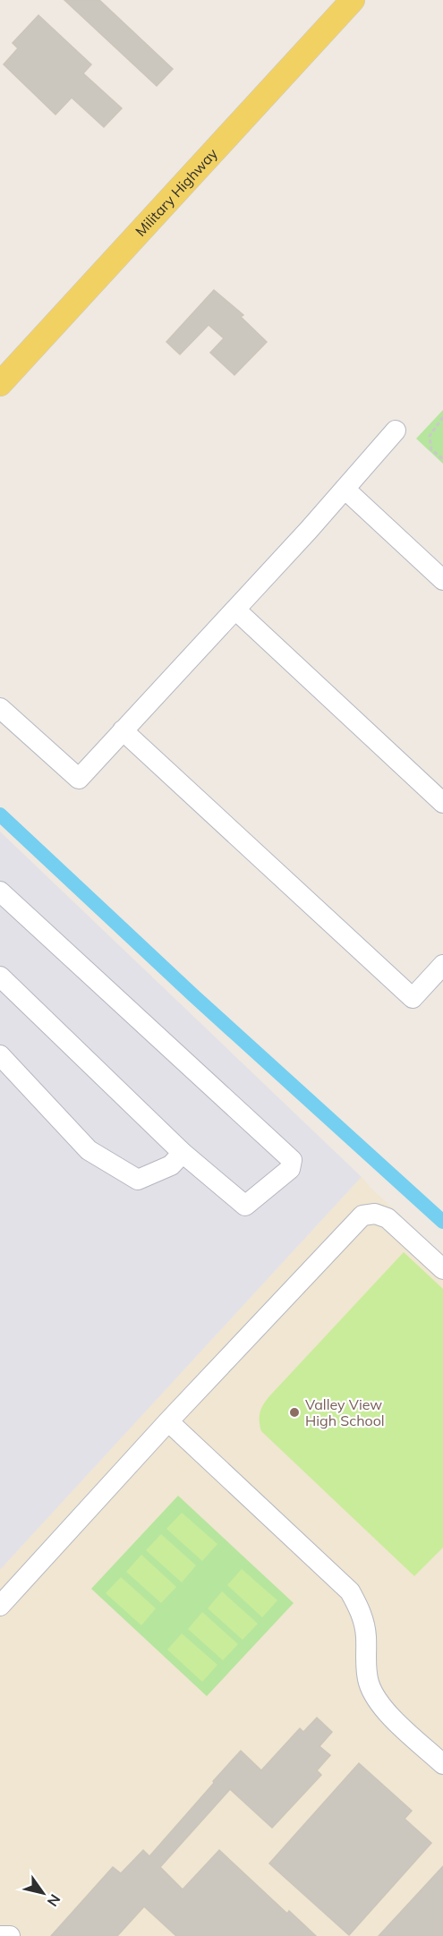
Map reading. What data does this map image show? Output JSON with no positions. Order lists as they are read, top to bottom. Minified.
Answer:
{"streets":{"main road":["Military Highway"]},"places":["Valley View High School"],"north":"bottom right"}
